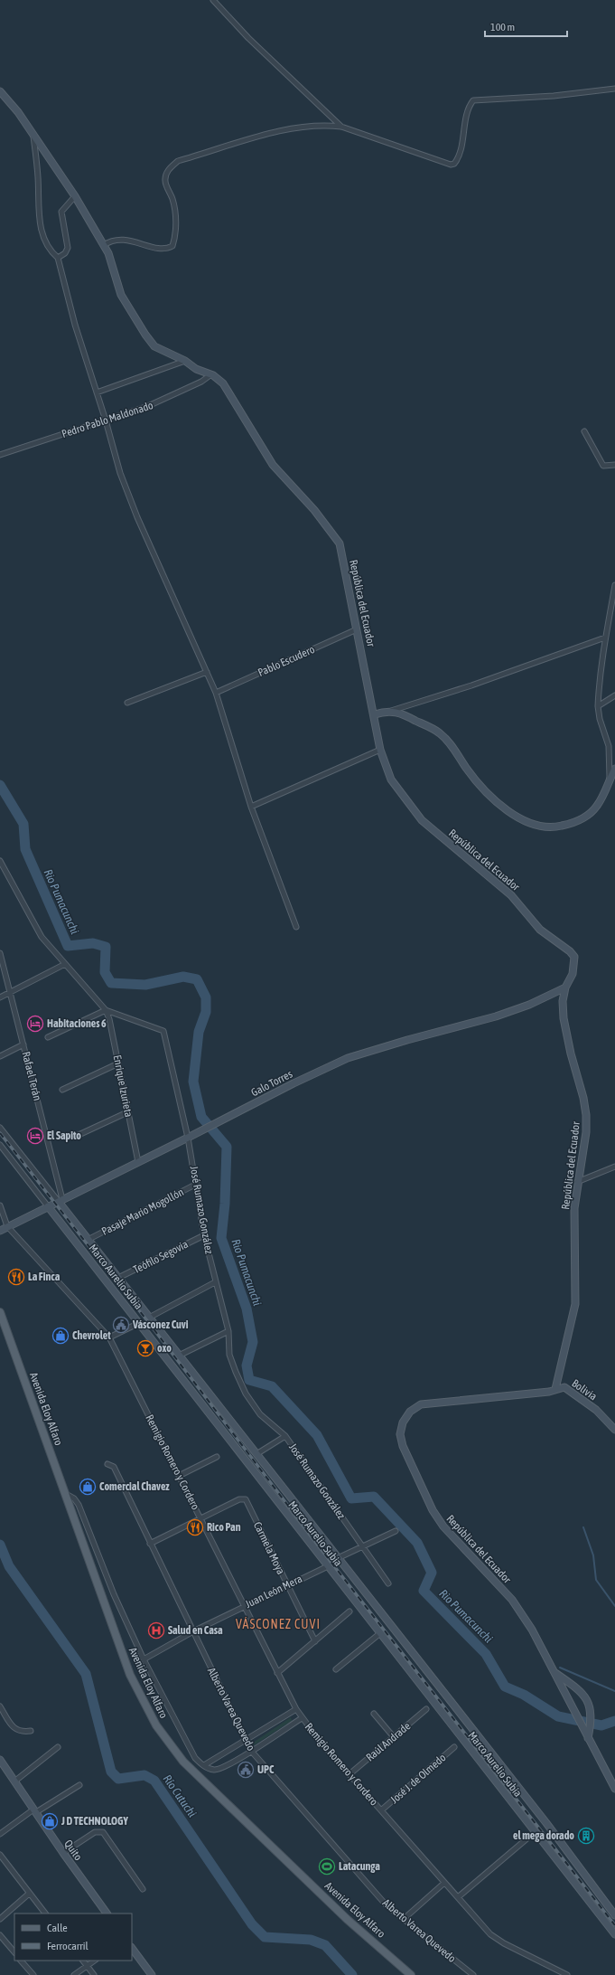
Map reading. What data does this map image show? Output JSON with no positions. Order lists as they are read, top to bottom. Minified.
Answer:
{"streets":{"main road":["Avenida Eloy Alfaro"],"street":["Pedro Pablo Maldonado","República del Ecuador","Pablo Escudero","Rafael Terán","Galo Torres","Enrique Izurieta","José Rumazo González","Pasaje Mario Mogollón","Teófilo Segovia","Marco Aurelio Subia","Bolivia","Remigio Romero y Cordero","Carmela Moya","Juan León Mera","Alberto Varea Quevedo","Raúl Andrade","José J. de Olmedo","Quito"]},"crossings":[["Pedro Pablo Maldonado","República del Ecuador"],["República del Ecuador","Pablo Escudero"],["República del Ecuador","Galo Torres"],["República del Ecuador","Bolivia"],["Rafael Terán","Galo Torres"],["Rafael Terán","Marco Aurelio Subia"],["Galo Torres","Enrique Izurieta"],["Galo Torres","José Rumazo González"],["Galo Torres","Marco Aurelio Subia"],["Galo Torres","Remigio Romero y Cordero"],["Enrique Izurieta","José Rumazo González"],["José Rumazo González","Pasaje Mario Mogollón"],["José Rumazo González","Teófilo Segovia"],["Pasaje Mario Mogollón","Marco Aurelio Subia"],["Teófilo Segovia","Marco Aurelio Subia"],["Marco Aurelio Subia","Juan León Mera"],["Remigio Romero y Cordero","Carmela Moya"],["Remigio Romero y Cordero","Juan León Mera"],["Remigio Romero y Cordero","Raúl Andrade"],["Remigio Romero y Cordero","José J. de Olmedo"],["Carmela Moya","Juan León Mera"],["Juan León Mera","Alberto Varea Quevedo"]],"districts":["VÁSCONEZ CUVI"],"water":["Rio Pumacunchi","Río Cutuchi"],"places":{"hotel":["Habitaciones 6","El Sapito"],"restaurant":["La Finca","Rico Pan"],"public building":["Vásconez Cuvi","UPC"],"shop":["Chevrolet","Comercial Chavez","J D TECHNOLOGY"],"bar":["oxo"],"hospital":["Salud en Casa"],"building":["el mega dorado"],"sports":["Latacunga"]},"legend":["Calle","Ferrocarril"],"scale_bar":"100 m"}
